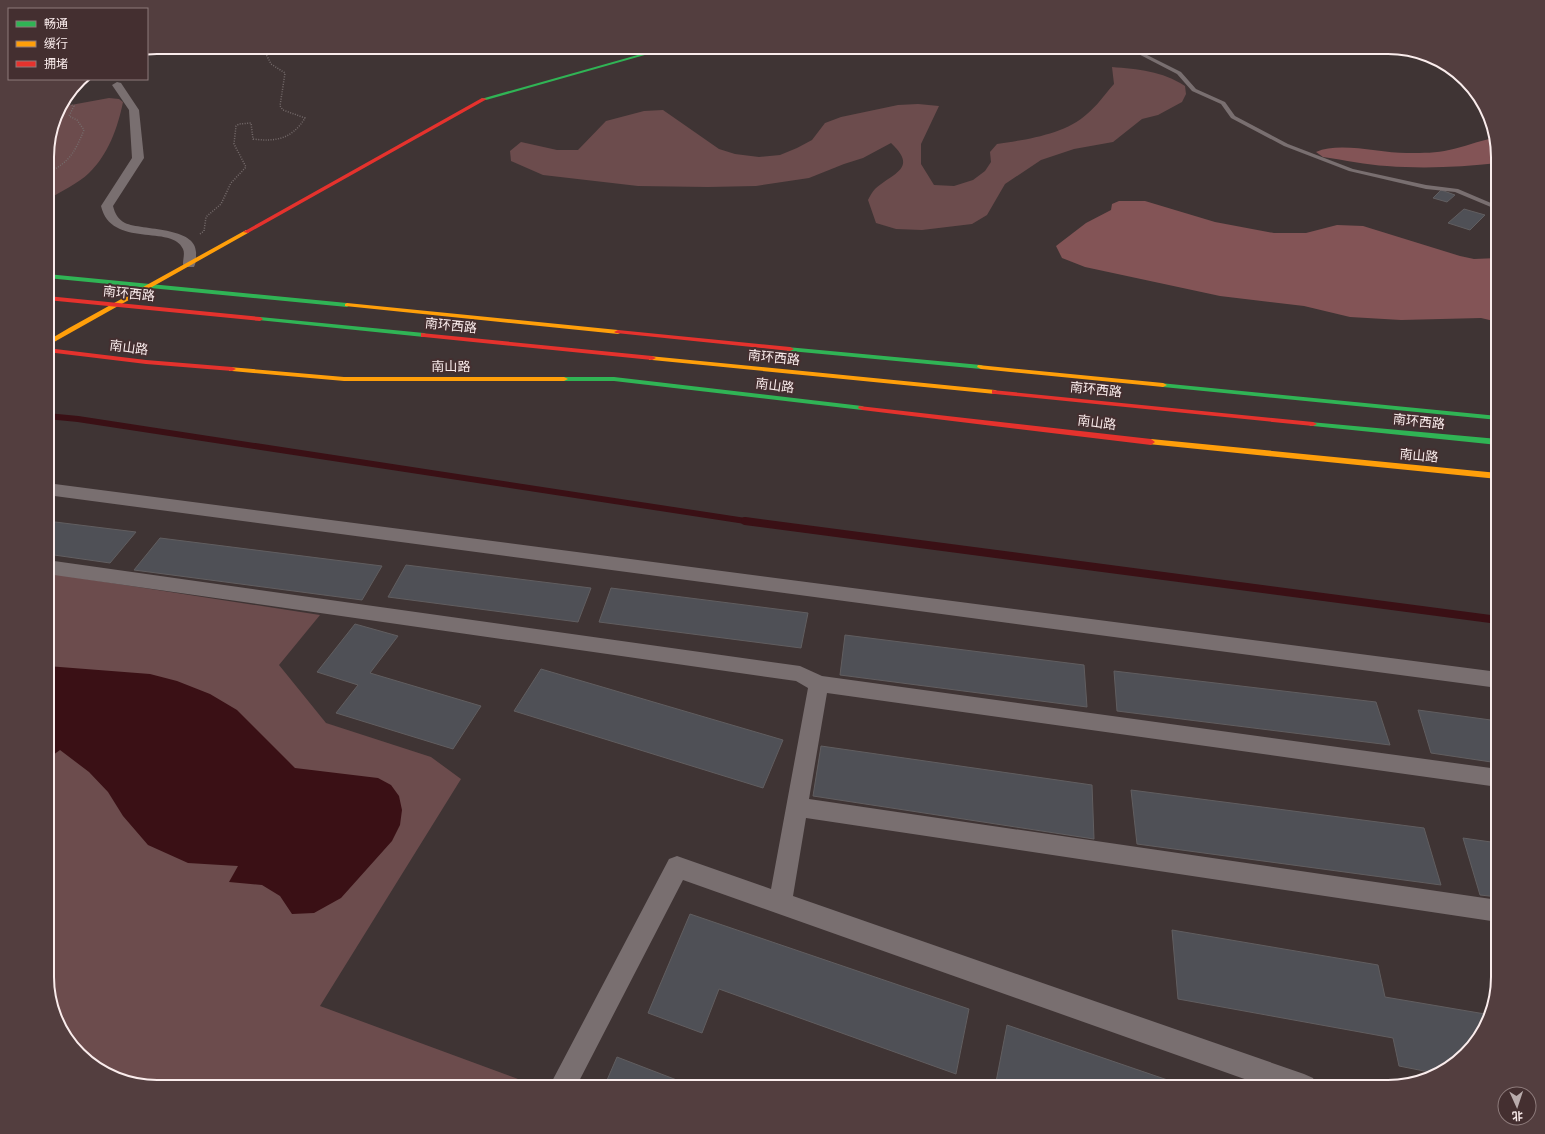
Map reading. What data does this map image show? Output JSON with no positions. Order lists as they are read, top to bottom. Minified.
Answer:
{"streets":{"main road":["南环西路","南山路"]},"legend":["畅通","缓行","拥堵"],"north":"bottom"}
